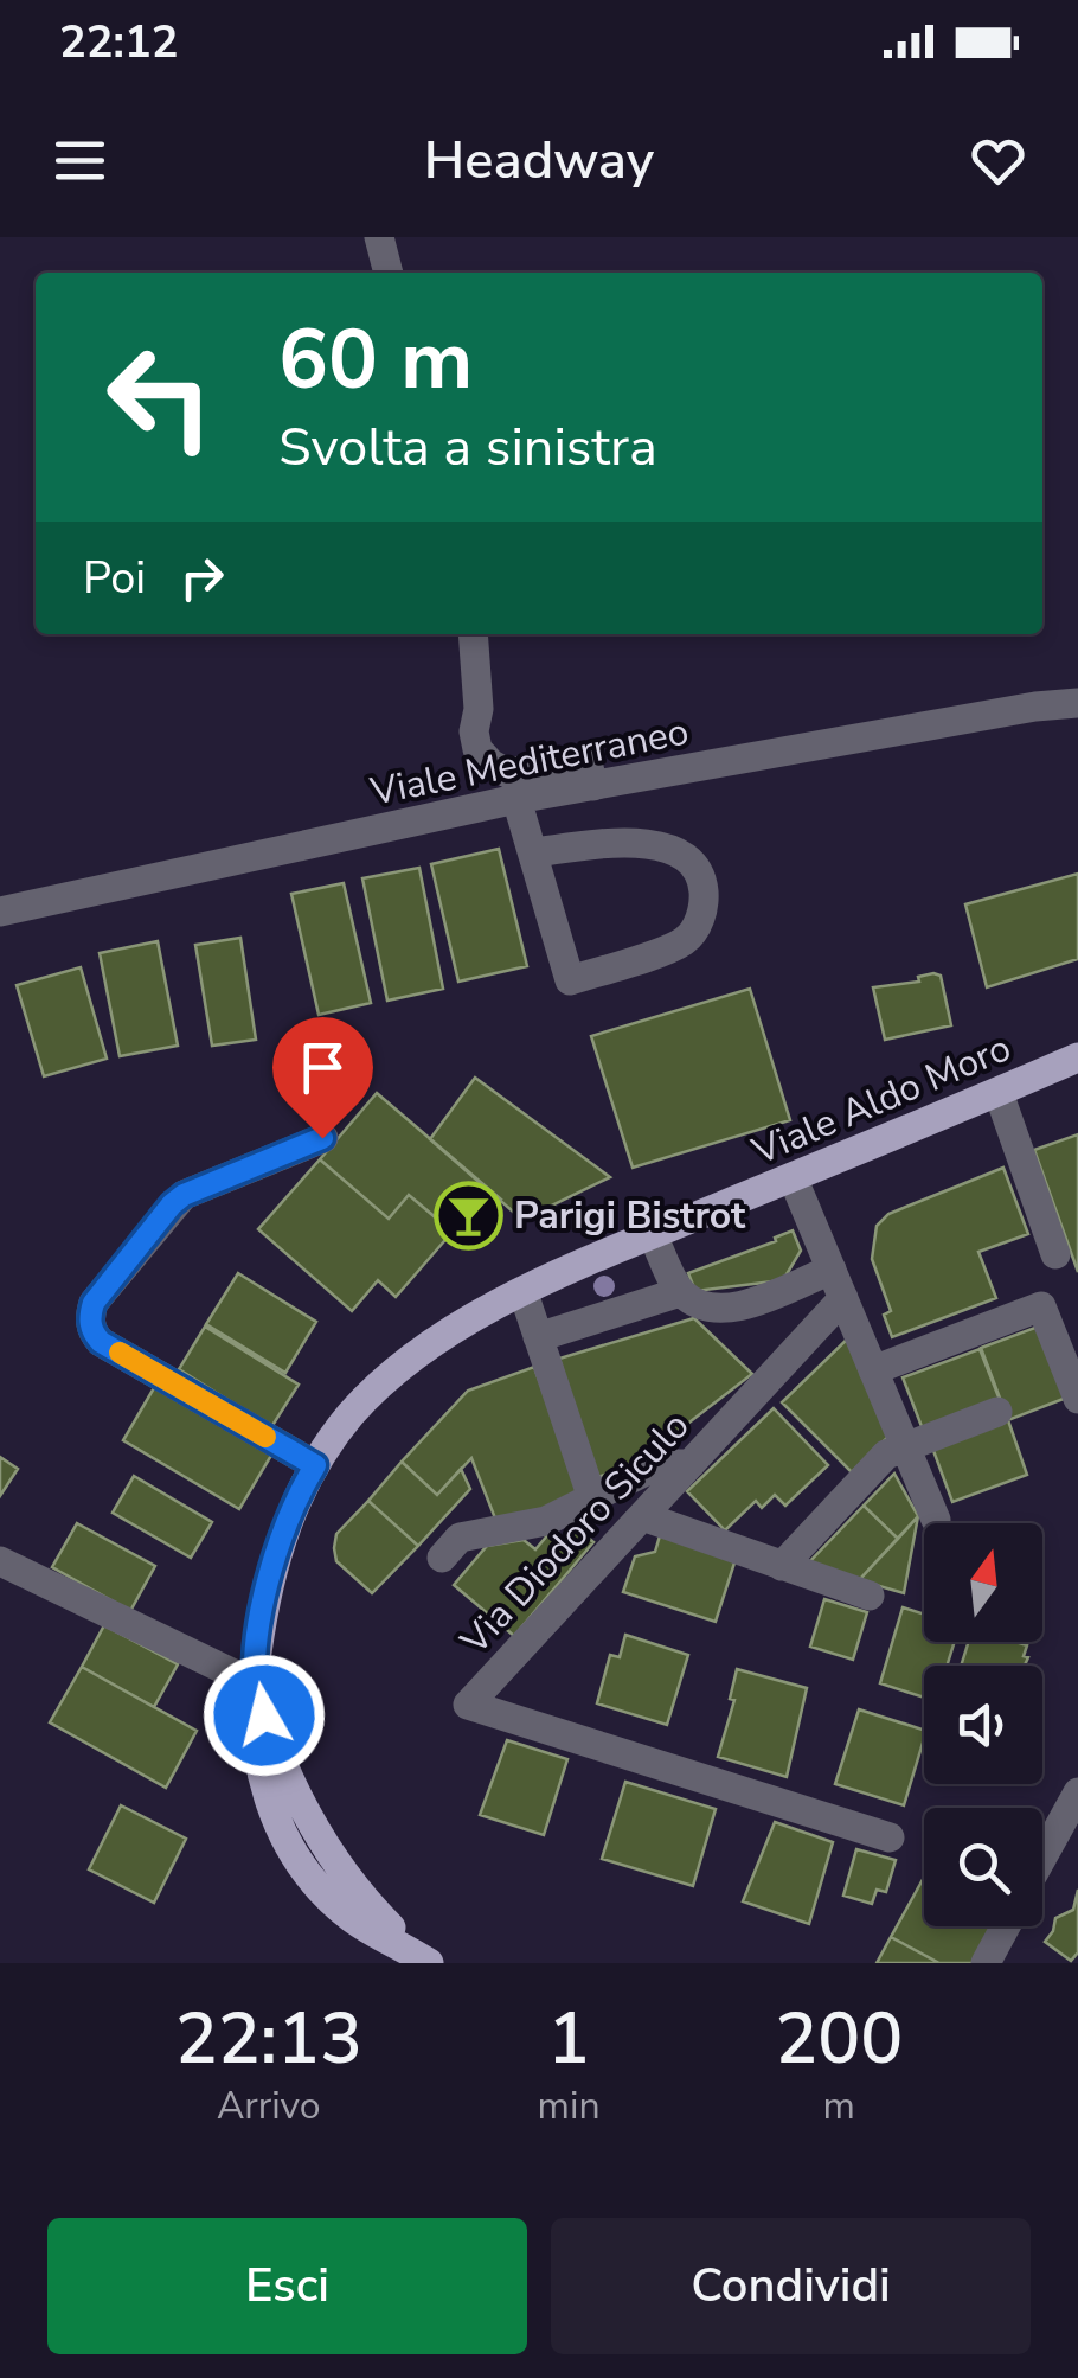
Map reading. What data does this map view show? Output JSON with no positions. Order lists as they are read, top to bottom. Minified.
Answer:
{"streets":{"main road":["Viale Aldo Moro"],"street":["Viale Mediterraneo","Via Diodoro Siculo"]},"places":{"bar":["Parigi Bistrot"]},"north":"top","page":{"status":"22:12","header":"Headway","turn":["60 m","Svolta a sinistra"],"then":"Poi","eta":["22:13","Arrivo","1","min","200","m"],"buttons":["Esci","Condividi"]}}
